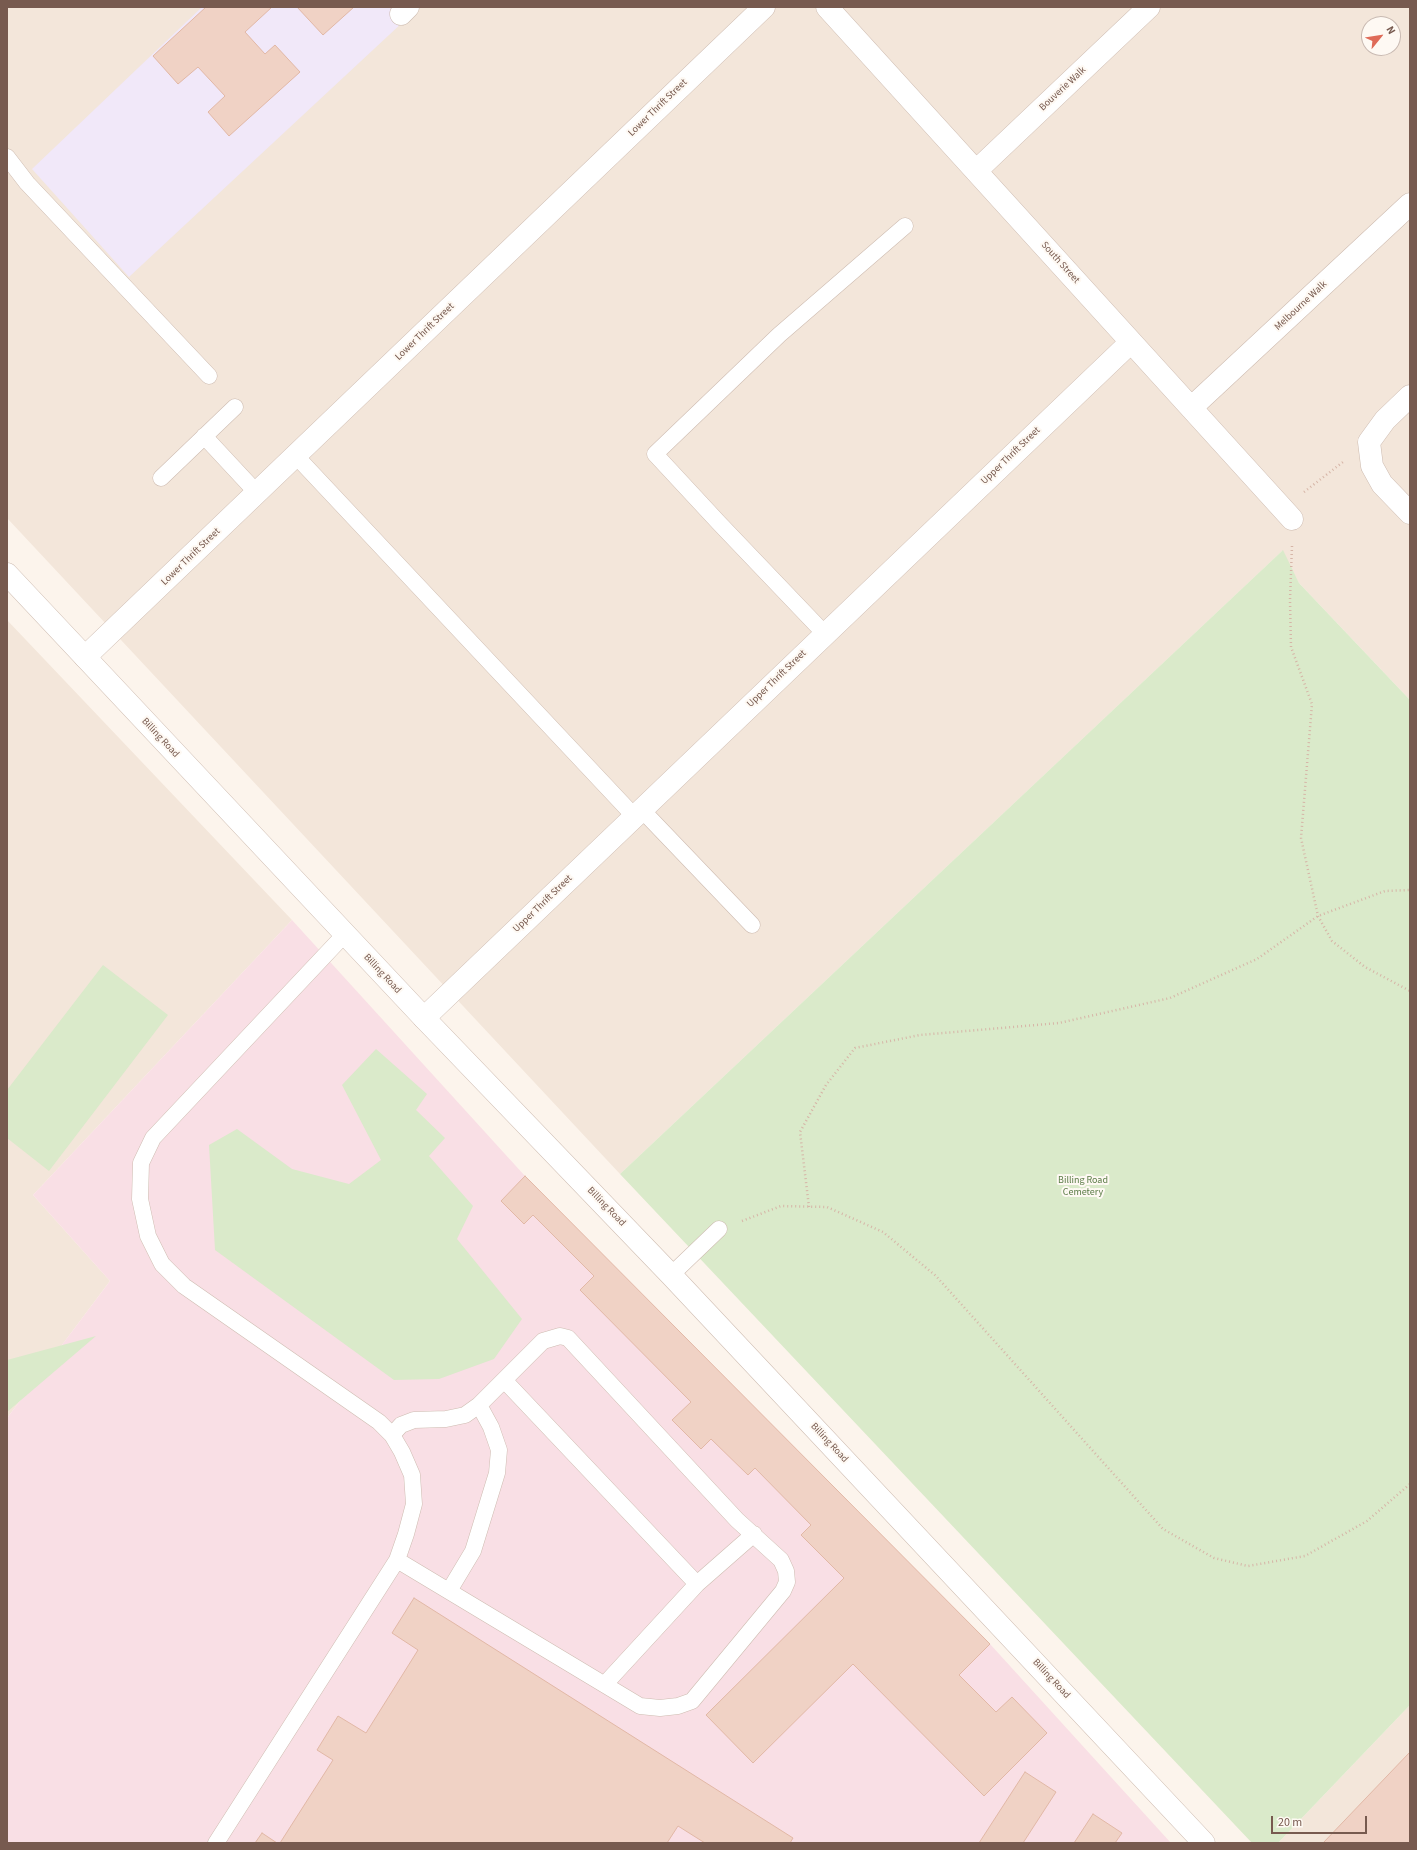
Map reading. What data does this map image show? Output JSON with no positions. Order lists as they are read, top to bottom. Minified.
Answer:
{"streets":{"street":["Bouverie Walk","Lower Thrift Street","South Street","Melbourne Walk","Upper Thrift Street","Billing Road"]},"crossings":[["Bouverie Walk","South Street"],["Lower Thrift Street","Billing Road"],["South Street","Melbourne Walk"],["South Street","Upper Thrift Street"],["Upper Thrift Street","Billing Road"]],"parks":["Billing Road Cemetery"],"scale_bar":"20 m","north":"top right"}
